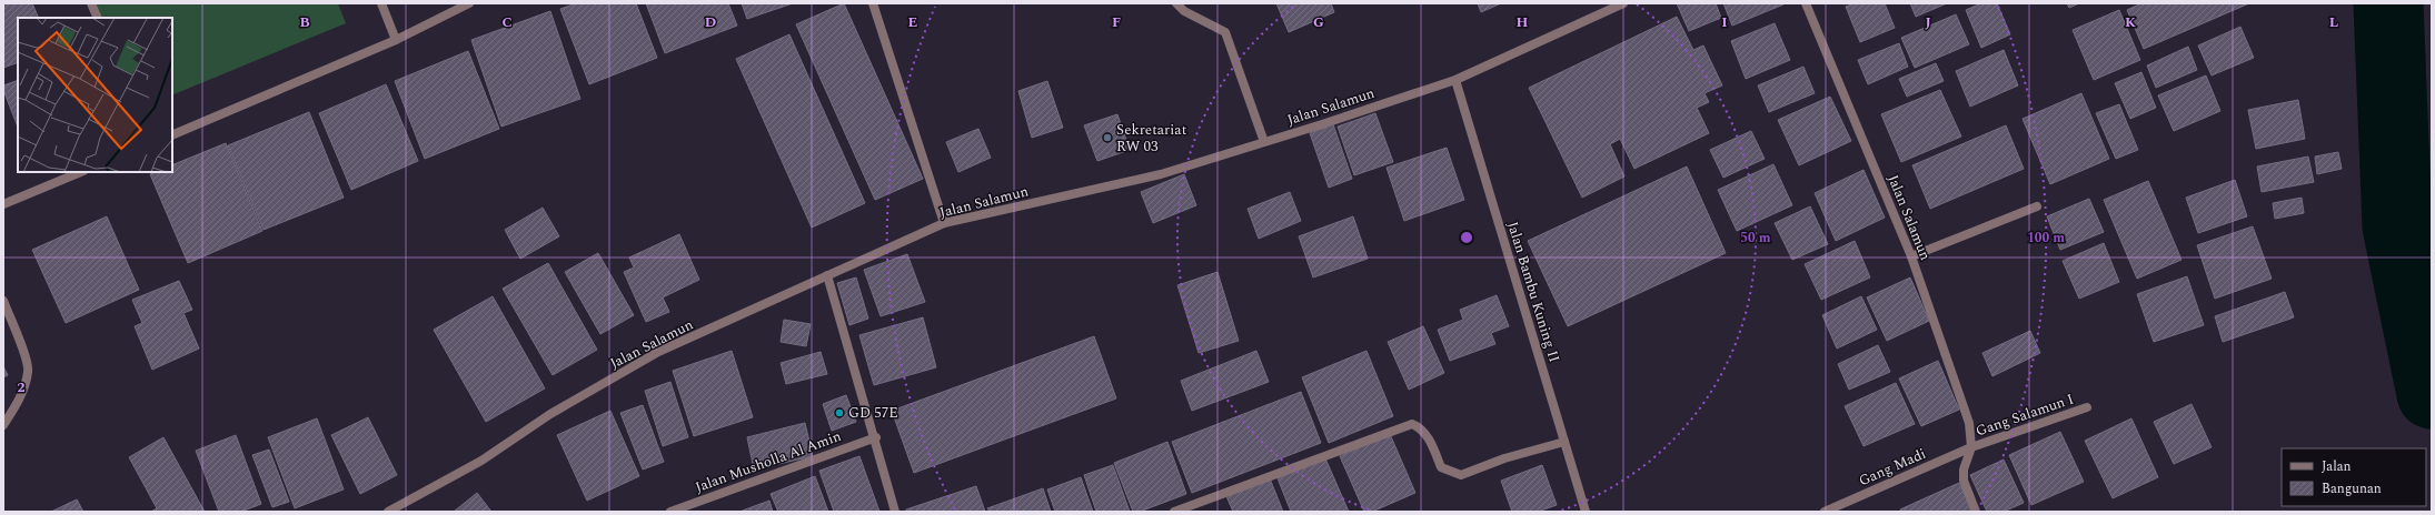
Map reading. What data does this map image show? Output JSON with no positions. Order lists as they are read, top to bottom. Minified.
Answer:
{"streets":{"street":["Jalan Salamun","Jalan Bambu Kuning II","Gang Salamun I","Jalan Musholla Al Amin","Gang Madi"]},"crossings":[["Jalan Salamun","Jalan Bambu Kuning II"],["Jalan Salamun","Gang Salamun I"],["Jalan Salamun","Gang Madi"],["Gang Salamun I","Gang Madi"]],"places":["Sekretariat RW 03","GD 57E"],"legend":["Jalan","Bangunan"],"grid":{"columns":["B","C","D","E","F","G","H","I","J","K","L"],"rows":["2"]},"rings":["50 m","100 m"]}
